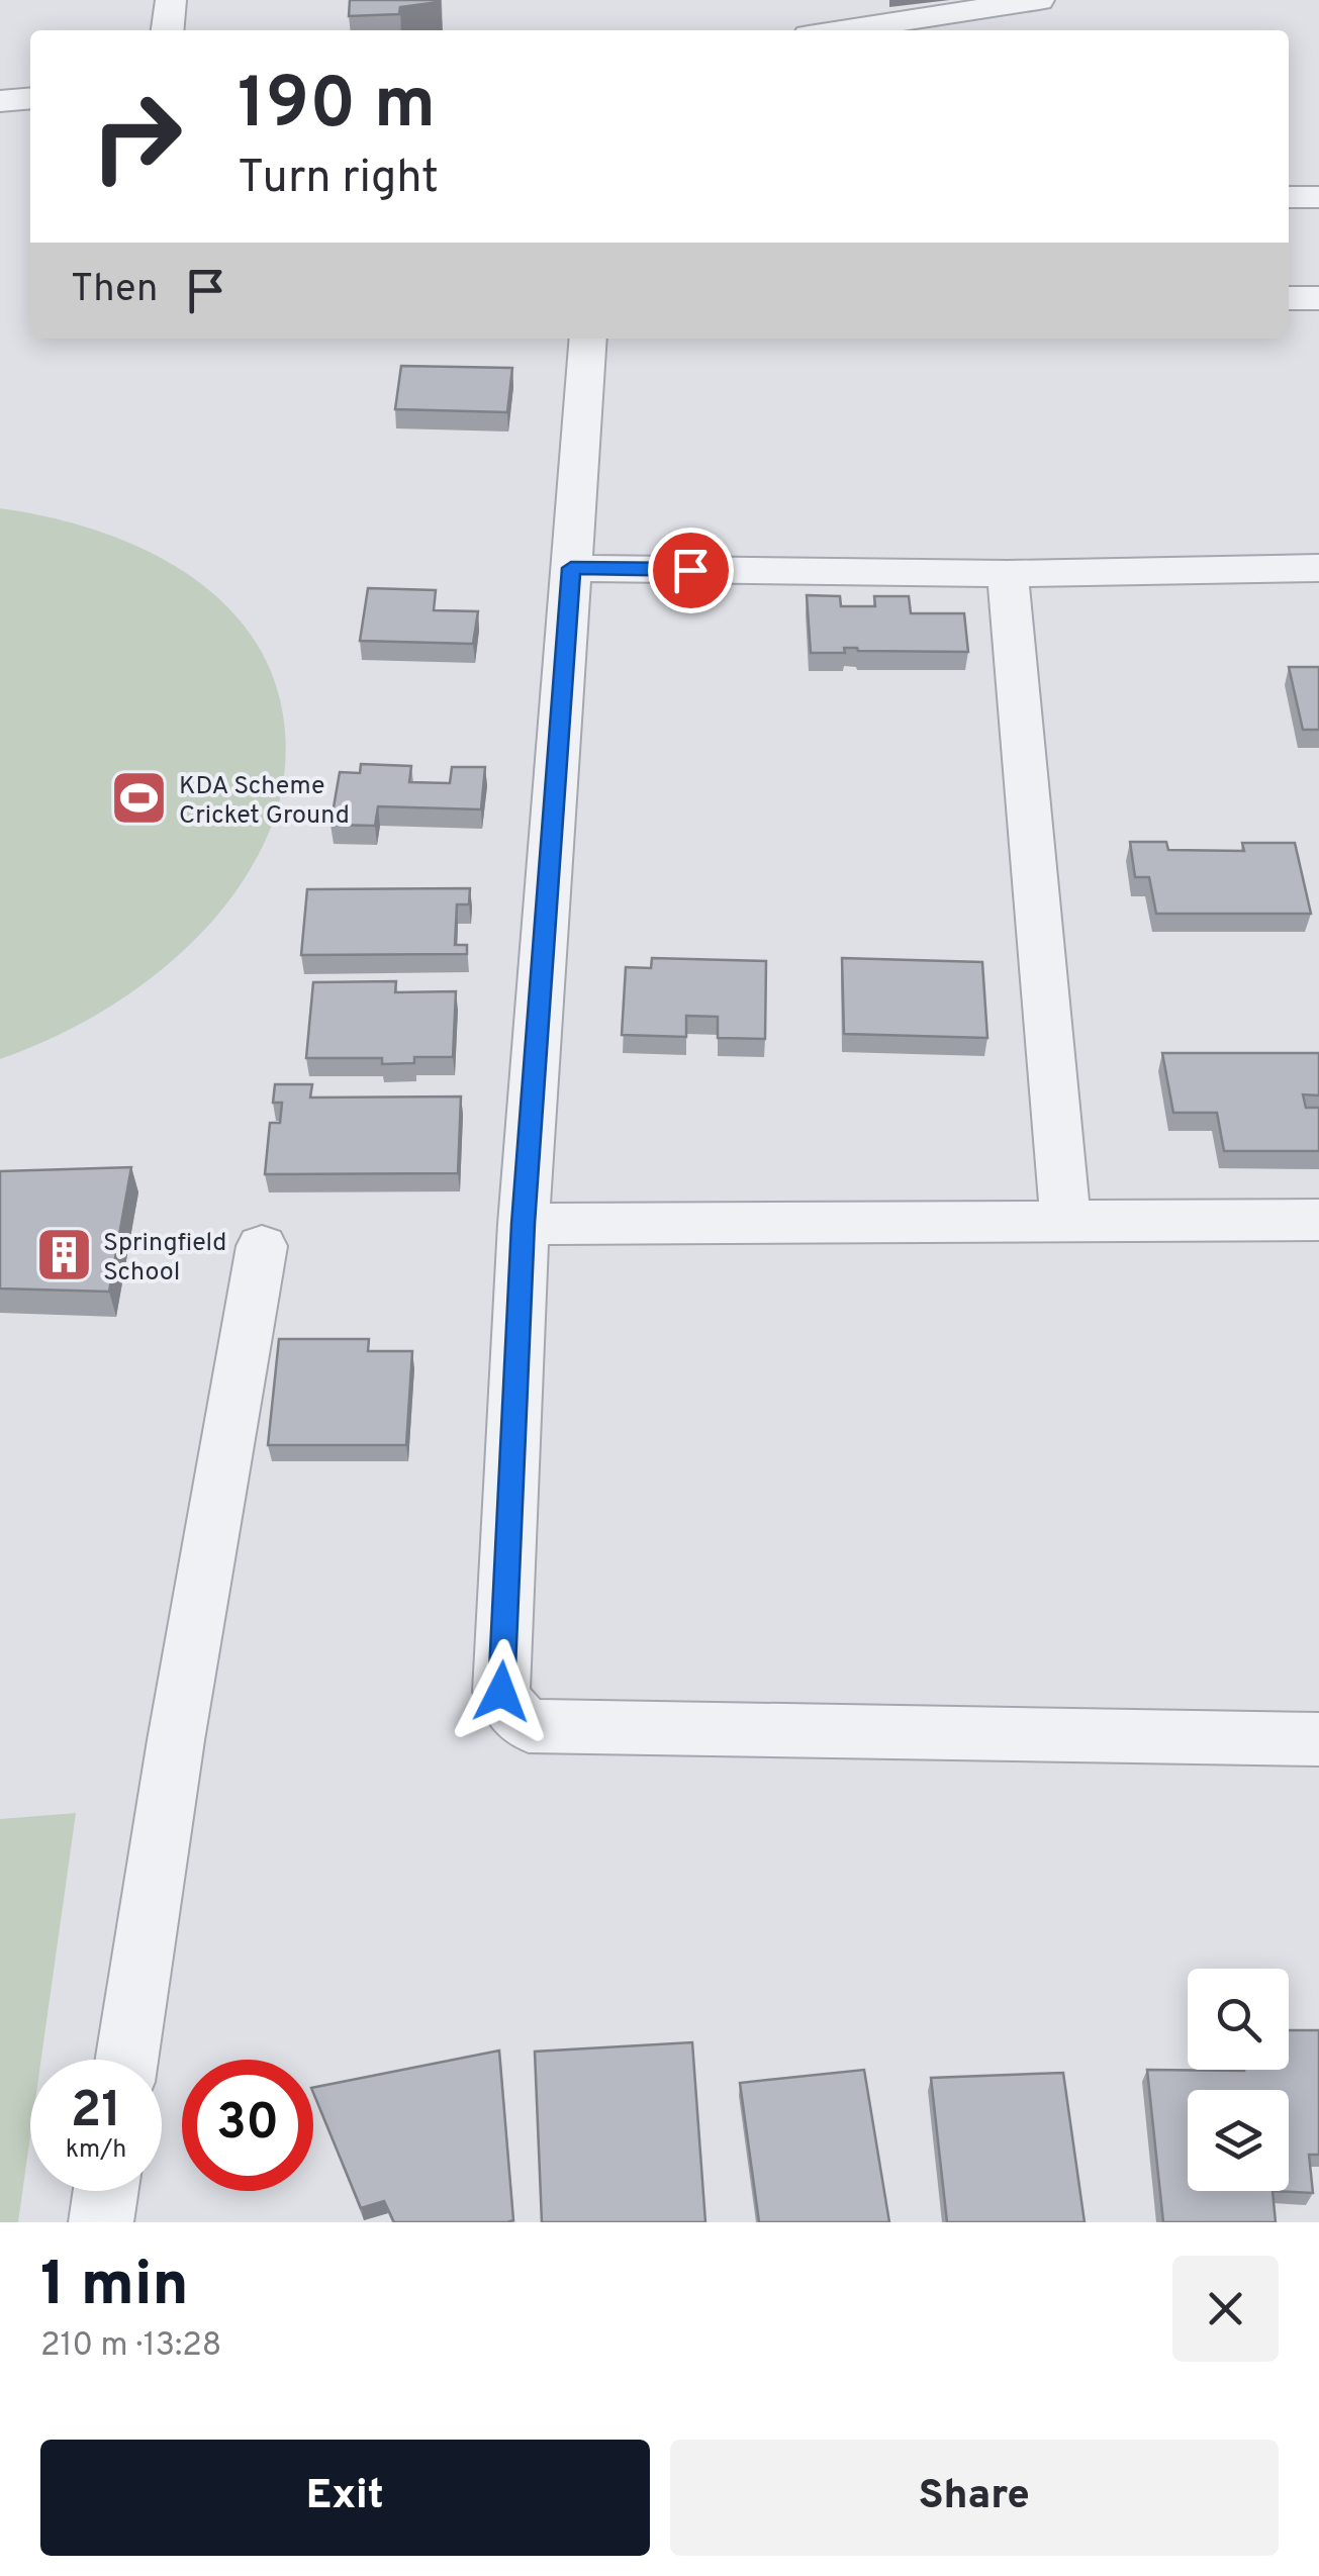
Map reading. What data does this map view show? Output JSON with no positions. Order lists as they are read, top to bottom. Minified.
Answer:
{"places":{"sports":["KDA Scheme Cricket Ground"],"building":["Springfield School"]},"page":{"turn":["190 m","Turn right"],"then":"Then","speed":"21 km/h","limit":"30","heading":["1 min","210 m · 13:28"],"buttons":["Exit","Share"]}}
